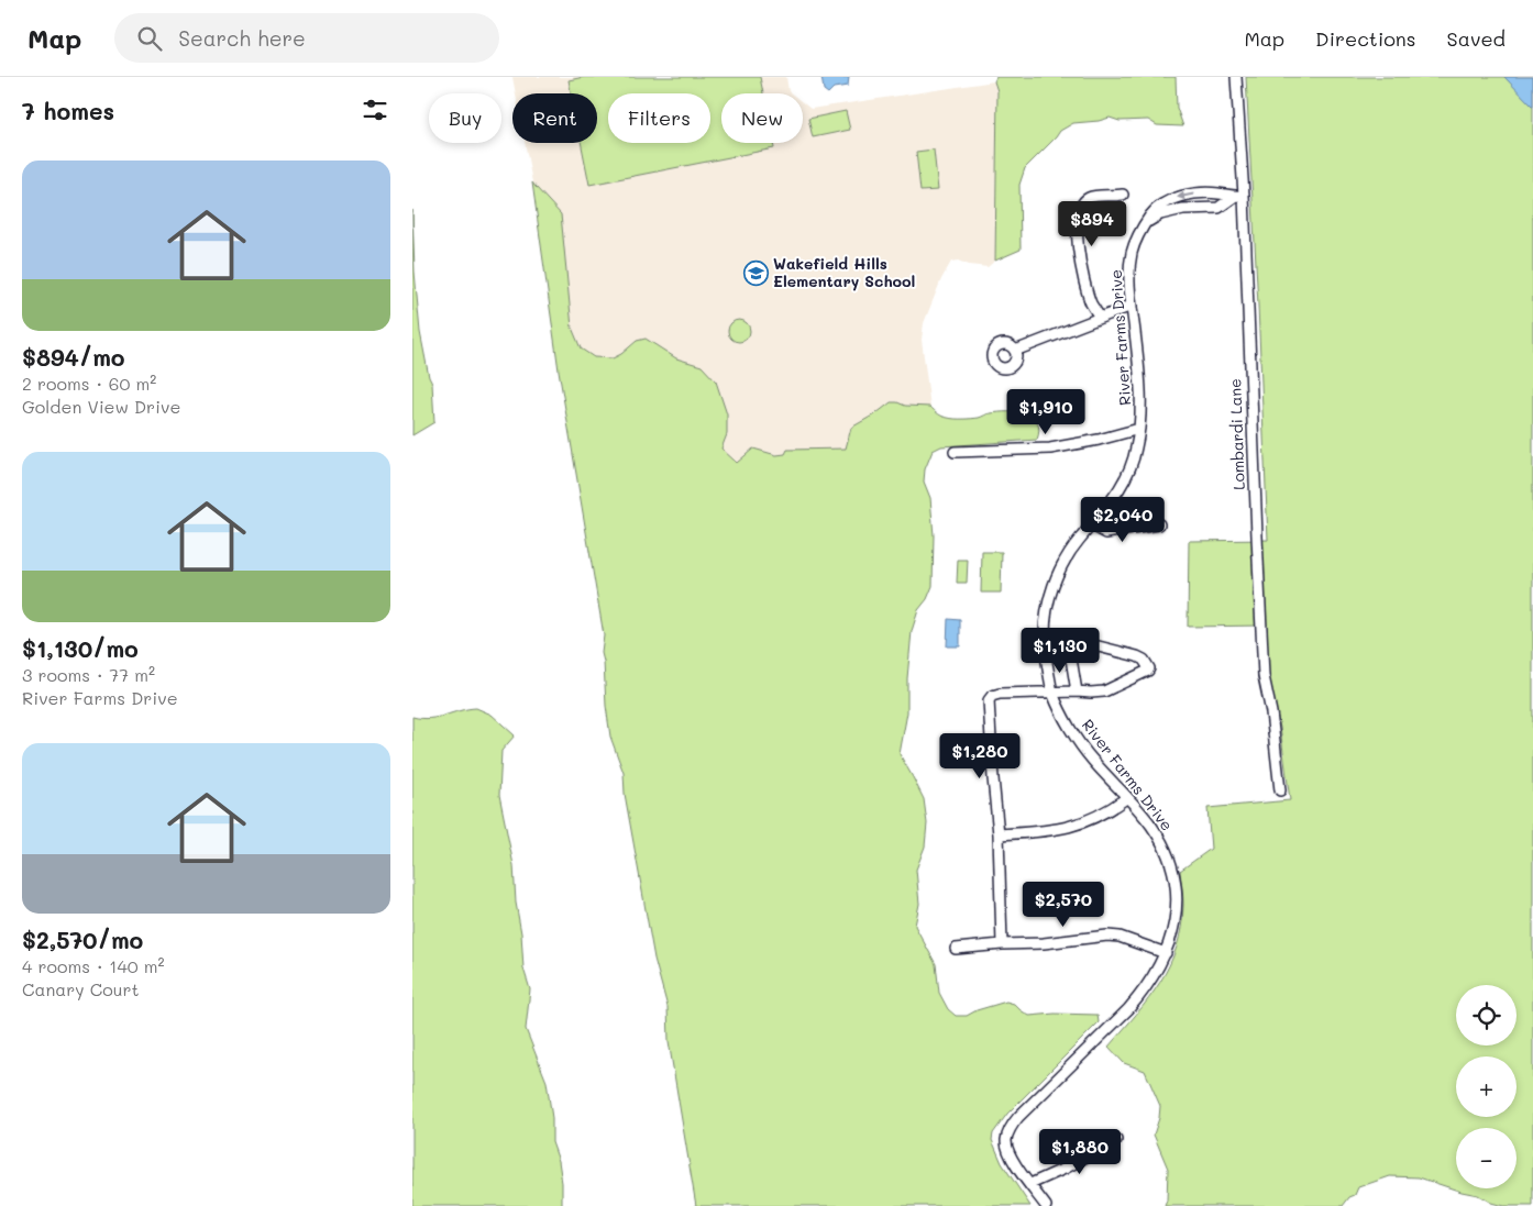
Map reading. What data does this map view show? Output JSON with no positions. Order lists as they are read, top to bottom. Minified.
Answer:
{"streets":{"street":["River Farms Drive","Lombardi Lane"]},"crossings":[["River Farms Drive","Lombardi Lane"]],"places":{"school or university":["Wakefield Hills Elementary School"]},"page":{"header":"Map","search":"Search here","nav":["Map","Directions","Saved"],"heading":"7 homes","chip":["Buy","Rent","Filters","New"],"list":[{"name":"$894/mo","note":"2 rooms · 60 m² · Golden View Drive"},{"name":"$1,130/mo","note":"3 rooms · 77 m² · River Farms Drive"},{"name":"$2,570/mo","note":"4 rooms · 140 m² · Canary Court"}],"price":["$894","$1,910","$2,040","$1,130","$1,280","$2,570","$1,880"],"map_buttons":["+","−"]}}
